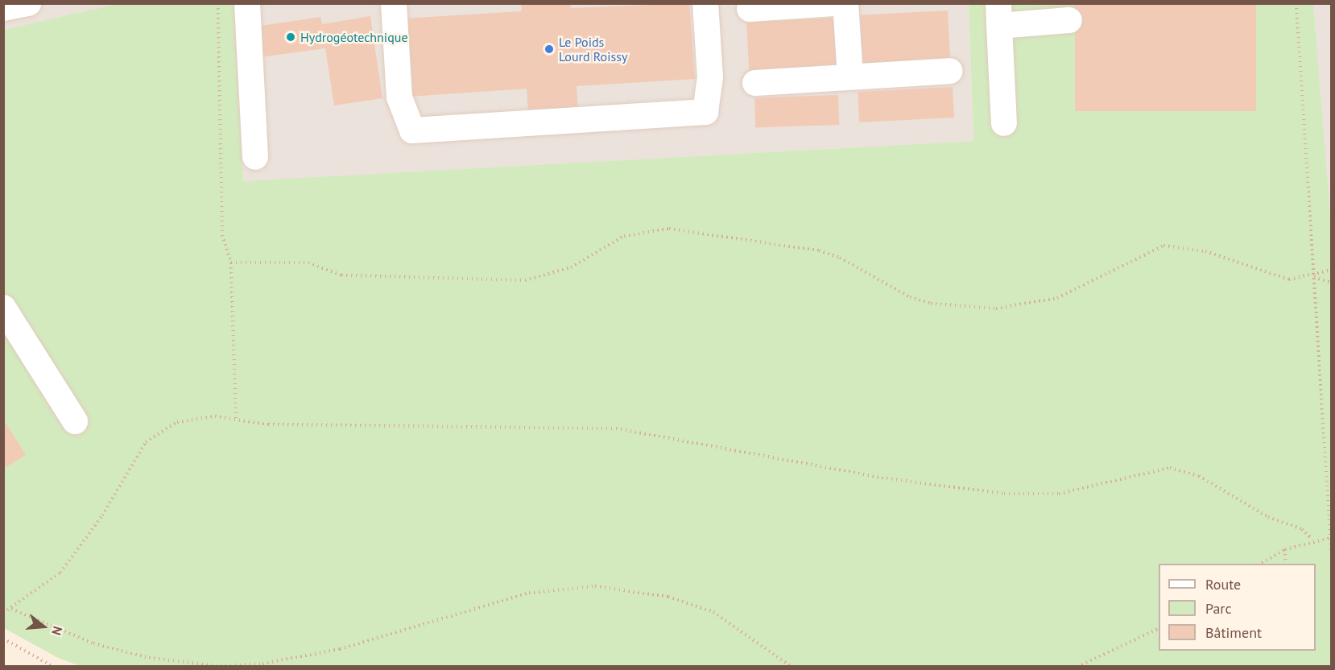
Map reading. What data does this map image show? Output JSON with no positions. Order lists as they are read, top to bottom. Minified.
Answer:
{"places":["Hydrogéotechnique","Le Poids Lourd Roissy"],"legend":["Route","Parc","Bâtiment"],"north":"right"}
